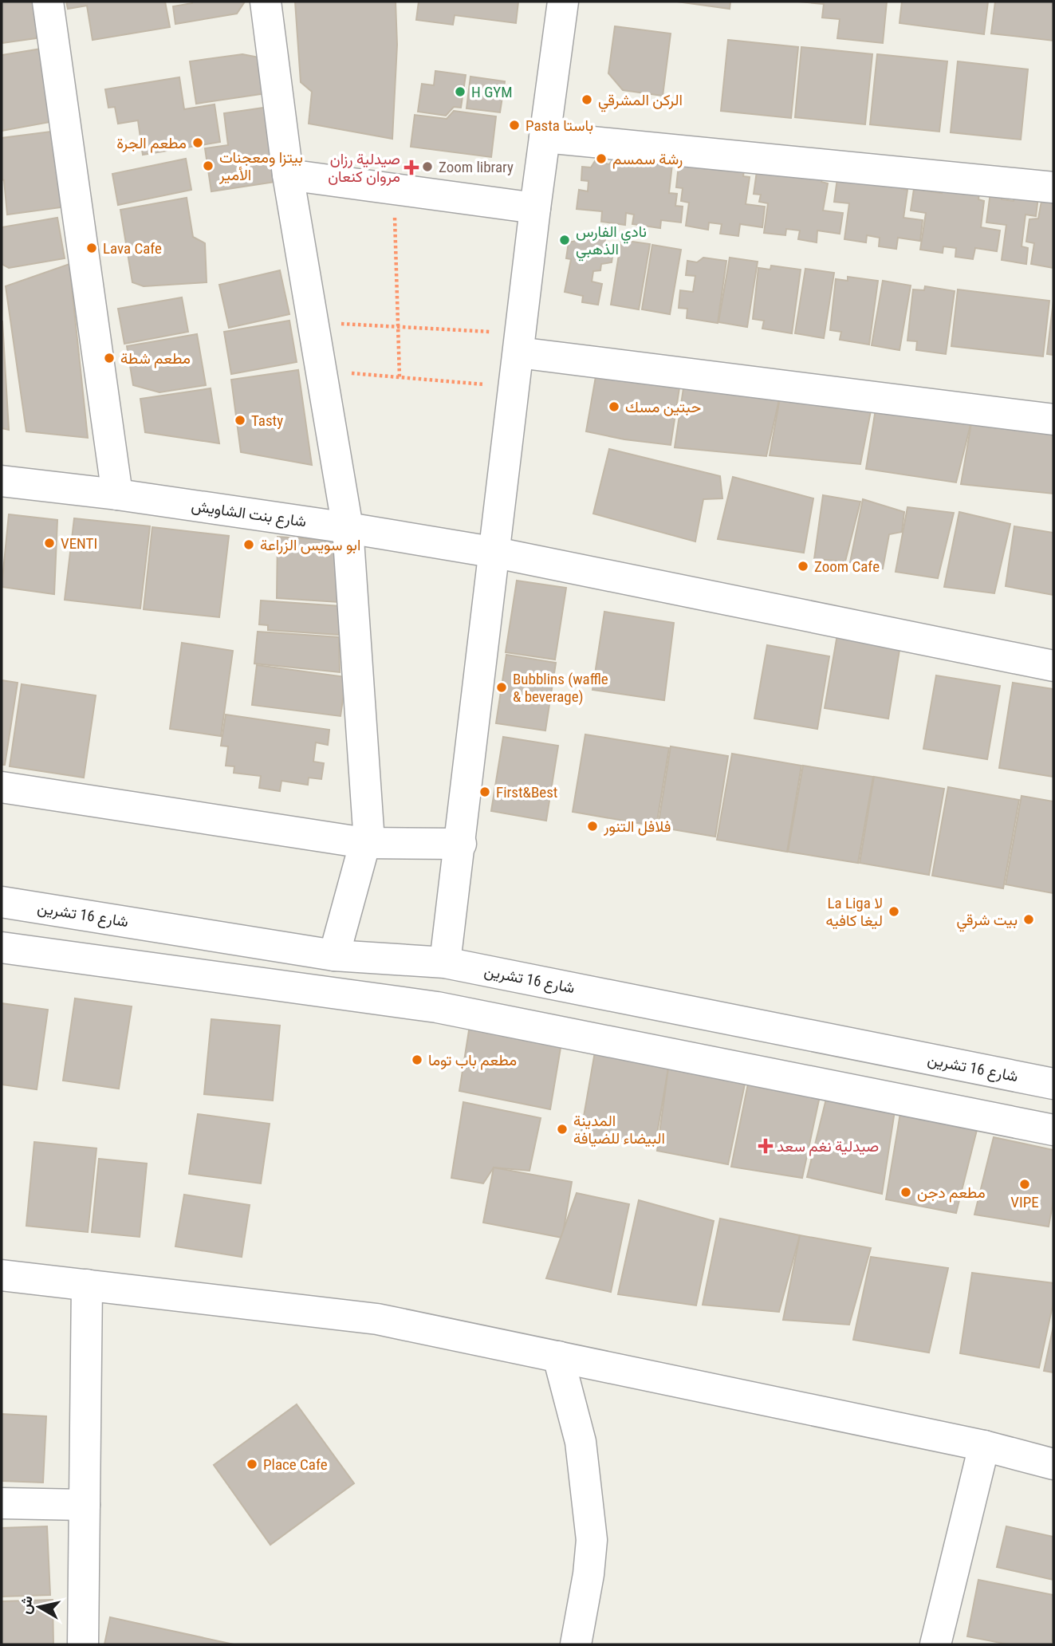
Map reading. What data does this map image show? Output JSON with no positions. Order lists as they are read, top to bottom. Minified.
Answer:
{"streets":{"street":["شارع بنت الشاويش","شارع 16 تشرين"]},"places":{"other":["H GYM","الركن المشرقي","Pasta باستا","مطعم الجرة","رشة سمسم","بيتزا ومعجنات الأمير","Zoom library","نادي الفارس الذهبي","Lava Cafe","مطعم شطة","حبتين مسك","Tasty","VENTI","ابو سويس الزراعة","Zoom Cafe","Bubblins (waffle & beverage)","First&Best","فلافل التنور","La Liga لا ليغا كافيه","بيت شرقي","مطعم باب توما","المدينة البيضاء للضيافة","VIPE","مطعم دجن","Place Cafe"],"health":["صيدلية رزان مروان كنعان","صيدلية نغم سعد"]},"north":"left"}
